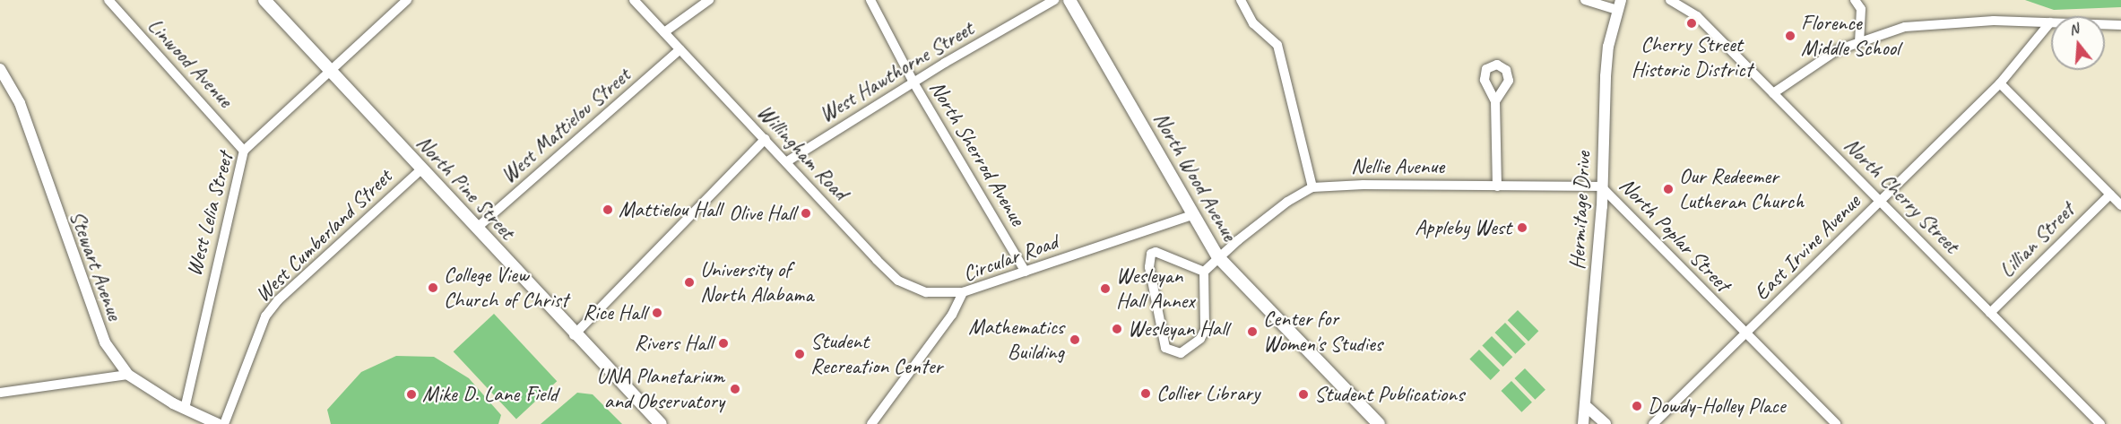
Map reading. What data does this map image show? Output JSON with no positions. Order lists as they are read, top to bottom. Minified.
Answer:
{"streets":{"main road":["North Wood Avenue","North Pine Street"],"street":["Linwood Avenue","West Hawthorne Street","West Mattielou Street","Willingham Road","North Sherrod Avenue","Nellie Avenue","North Cherry Street","Hermitage Drive","West Lelia Street","North Poplar Street","West Cumberland Street","Lillian Street","East Irvine Avenue","Circular Road","Stewart Avenue"]},"crossings":[["Linwood Avenue","West Lelia Street"],["West Hawthorne Street","Willingham Road"],["West Hawthorne Street","North Sherrod Avenue"],["West Mattielou Street","Willingham Road"],["West Mattielou Street","North Pine Street"],["Willingham Road","Circular Road"],["North Sherrod Avenue","Circular Road"],["Nellie Avenue","North Wood Avenue"],["Nellie Avenue","Hermitage Drive"],["Nellie Avenue","North Poplar Street"],["North Wood Avenue","Circular Road"],["North Pine Street","West Lelia Street"],["North Pine Street","West Cumberland Street"],["North Cherry Street","Lillian Street"],["North Cherry Street","East Irvine Avenue"],["Hermitage Drive","North Poplar Street"],["West Lelia Street","Stewart Avenue"],["North Poplar Street","East Irvine Avenue"]],"places":["Cherry Street Historic District","Florence Middle School","Our Redeemer Lutheran Church","Mattielou Hall","Olive Hall","Appleby West","University of North Alabama","College View Church of Christ","Wesleyan Hall Annex","Rice Hall","Wesleyan Hall","Center for Women's Studies","Mathematics Building","Rivers Hall","Student Recreation Center","UNA Planetarium and Observatory","Collier Library","Mike D. Lane Field","Student Publications","Dowdy-Holley Place"],"north":"top"}
